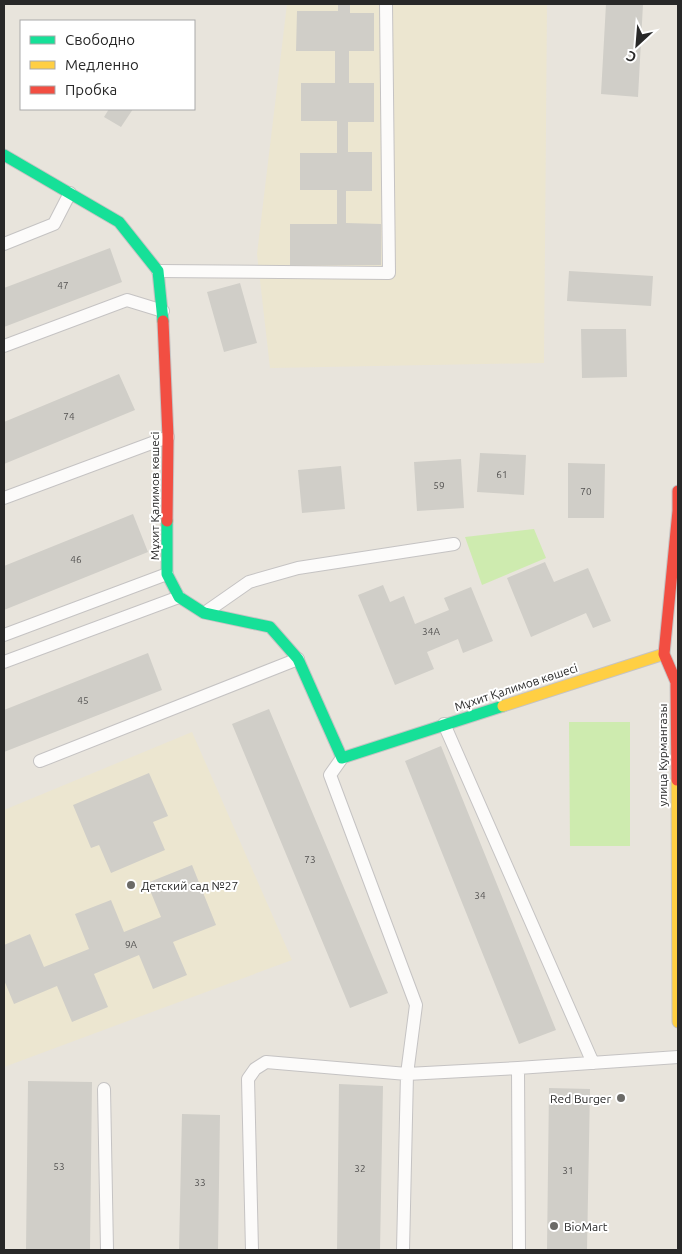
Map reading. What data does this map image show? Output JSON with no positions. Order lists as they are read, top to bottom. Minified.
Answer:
{"streets":{"street":["Мұхит Қалимов көшесі","улица Курмангазы"]},"crossings":[["Мұхит Қалимов көшесі","улица Курмангазы"]],"places":["Детский сад №27","Red Burger","BioMart"],"house_numbers":["47","74","61","59","70","46","34А","45","73","34","9А","53","32","31","33"],"legend":["Свободно","Медленно","Пробка"],"north":"bottom left"}
